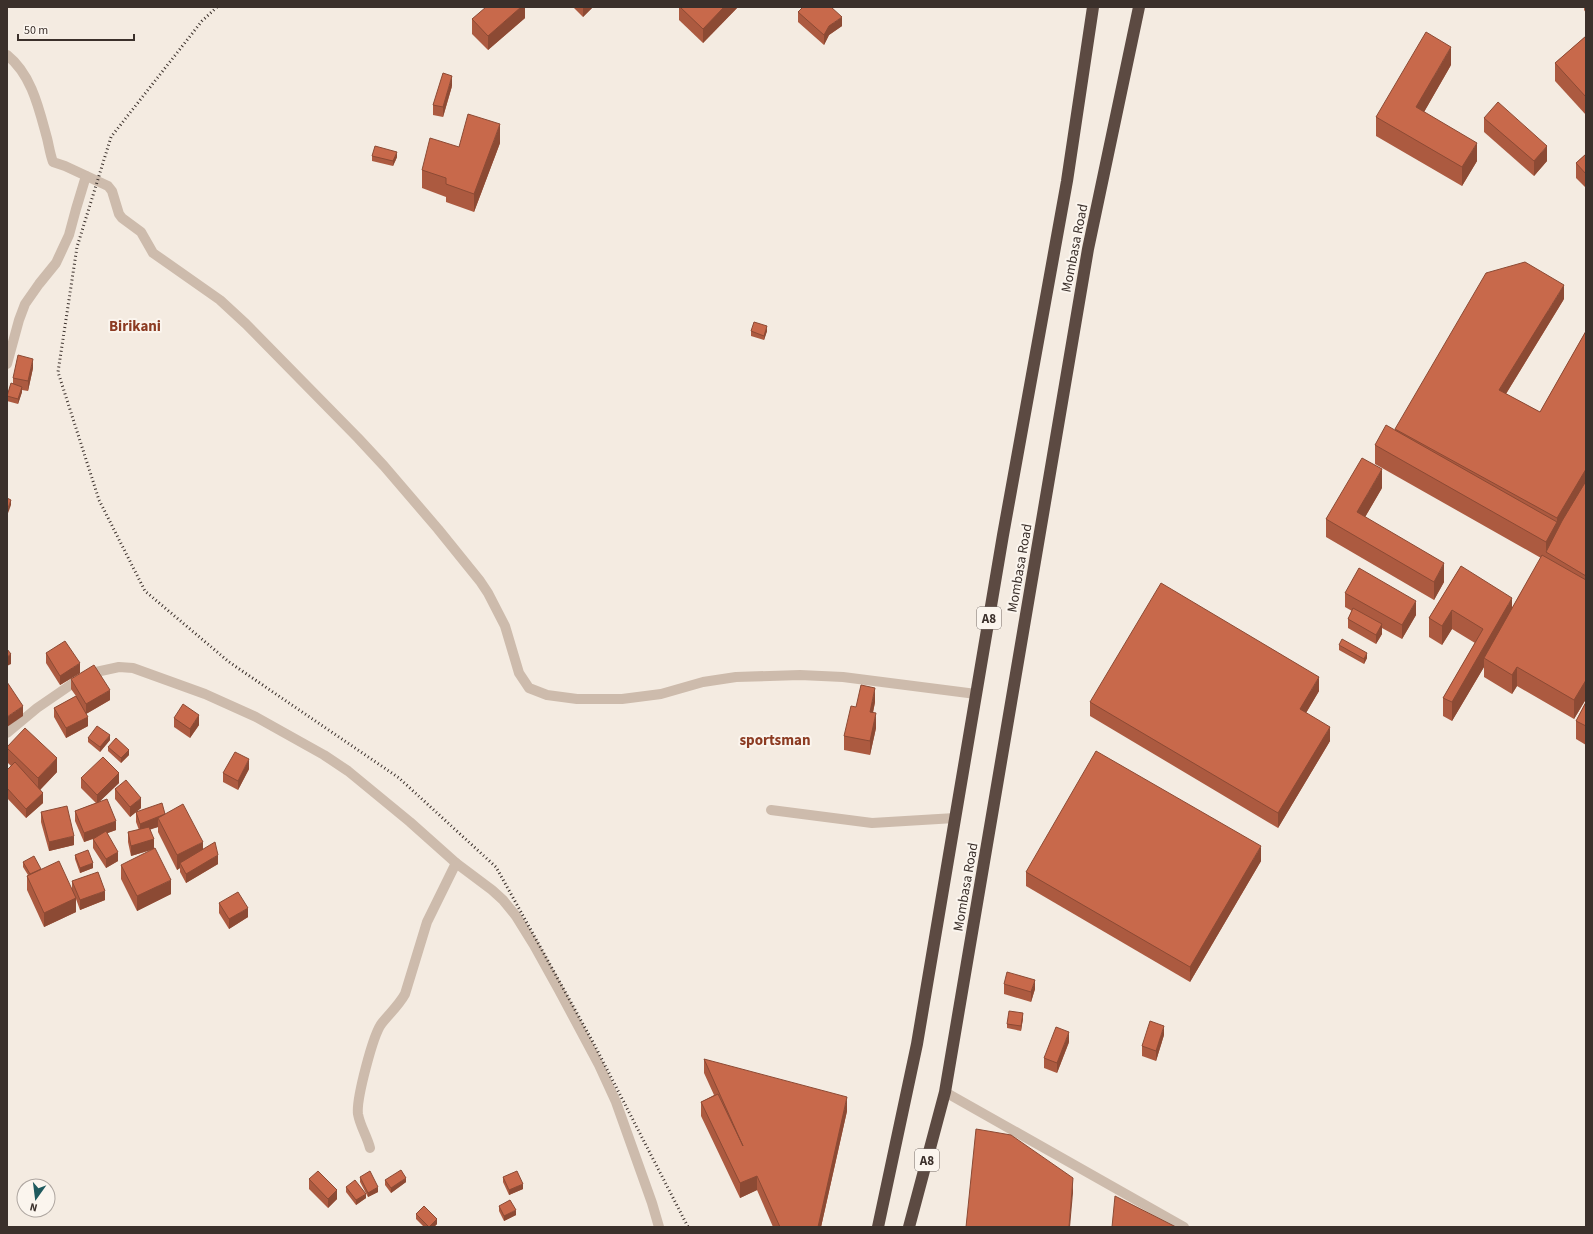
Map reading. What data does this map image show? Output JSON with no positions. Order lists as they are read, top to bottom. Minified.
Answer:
{"streets":{"highway":["Mombasa Road","A8"]},"districts":["Birikani","sportsman"],"scale_bar":"50 m","north":"bottom"}
